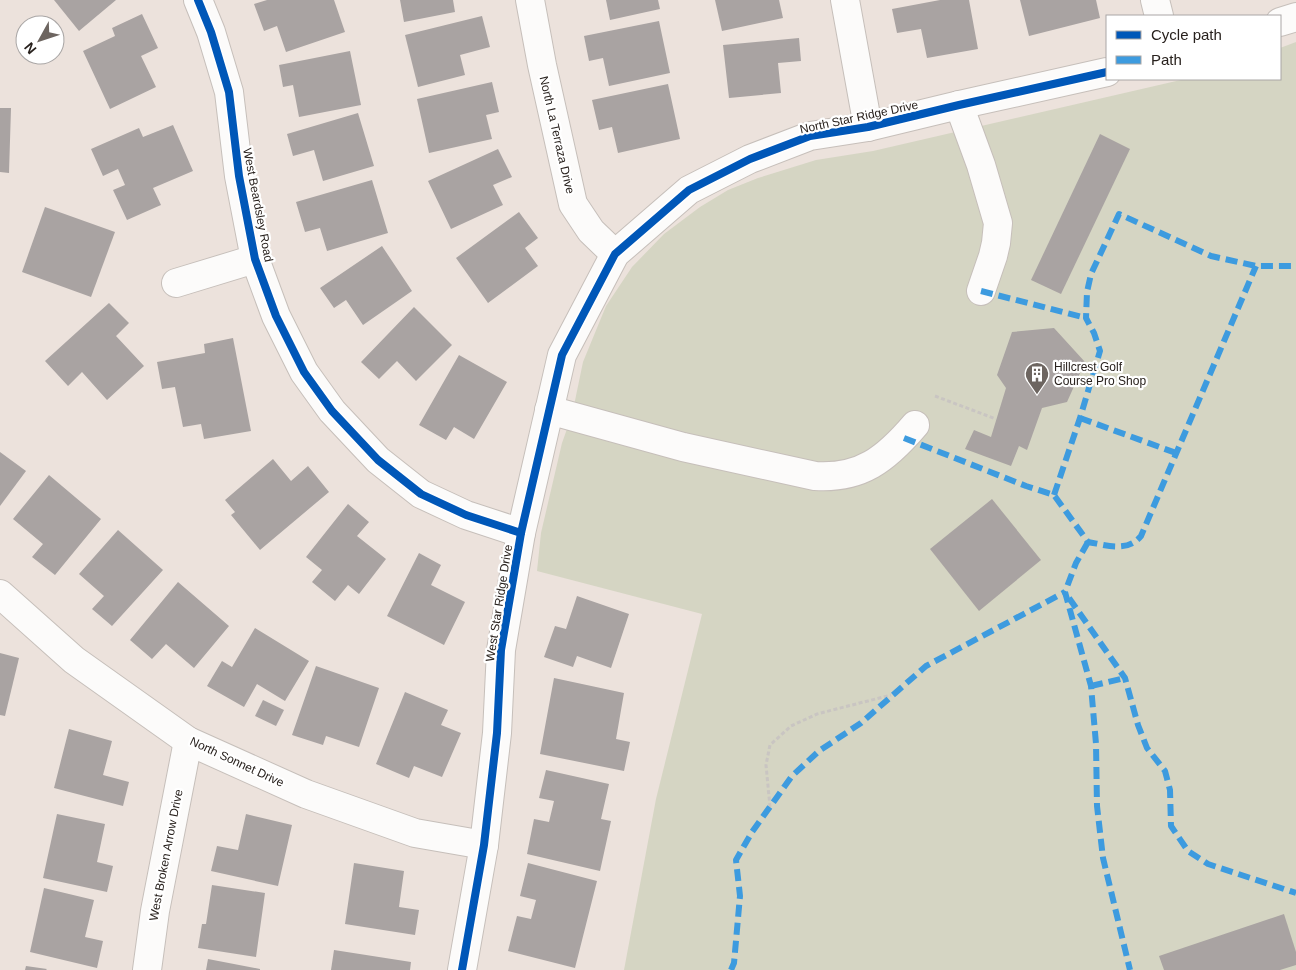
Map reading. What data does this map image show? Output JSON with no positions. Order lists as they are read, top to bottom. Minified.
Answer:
{"streets":{"street":["North Star Ridge Drive","North La Terraza Drive","West Beardsley Road","West Star Ridge Drive","North Sonnet Drive","West Broken Arrow Drive"]},"crossings":[["North Star Ridge Drive","North La Terraza Drive"],["North Star Ridge Drive","West Star Ridge Drive"],["North La Terraza Drive","West Star Ridge Drive"],["West Beardsley Road","West Star Ridge Drive"],["West Star Ridge Drive","North Sonnet Drive"],["North Sonnet Drive","West Broken Arrow Drive"]],"places":{"building":["Hillcrest Golf Course Pro Shop"]},"legend":["Cycle path","Path"],"north":"bottom left"}
